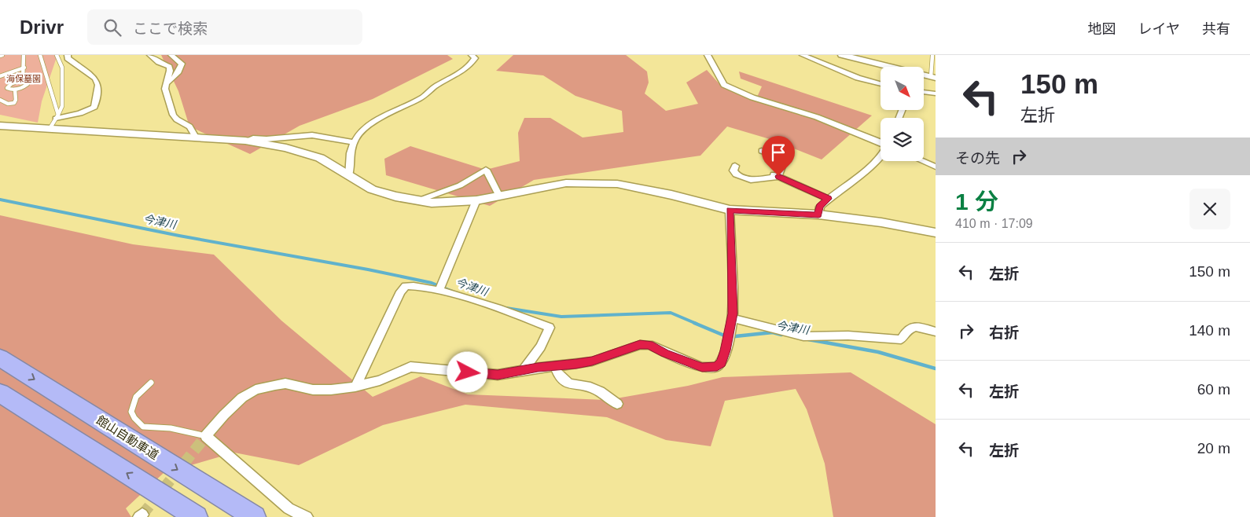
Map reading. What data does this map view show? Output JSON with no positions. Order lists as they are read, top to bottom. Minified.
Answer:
{"streets":{"highway":["館山自動車道"]},"water":["今津川"],"parks":["海保墓園"],"north":"bottom right","page":{"header":"Drivr","search":"ここで検索","nav":["地図","レイヤ","共有"],"turn":["150 m","左折"],"then":"その先","heading":["1 分","410 m · 17:09"],"list":[{"name":"左折","value":"150 m"},{"name":"右折","value":"140 m"},{"name":"左折","value":"60 m"},{"name":"左折","value":"20 m"}]}}
